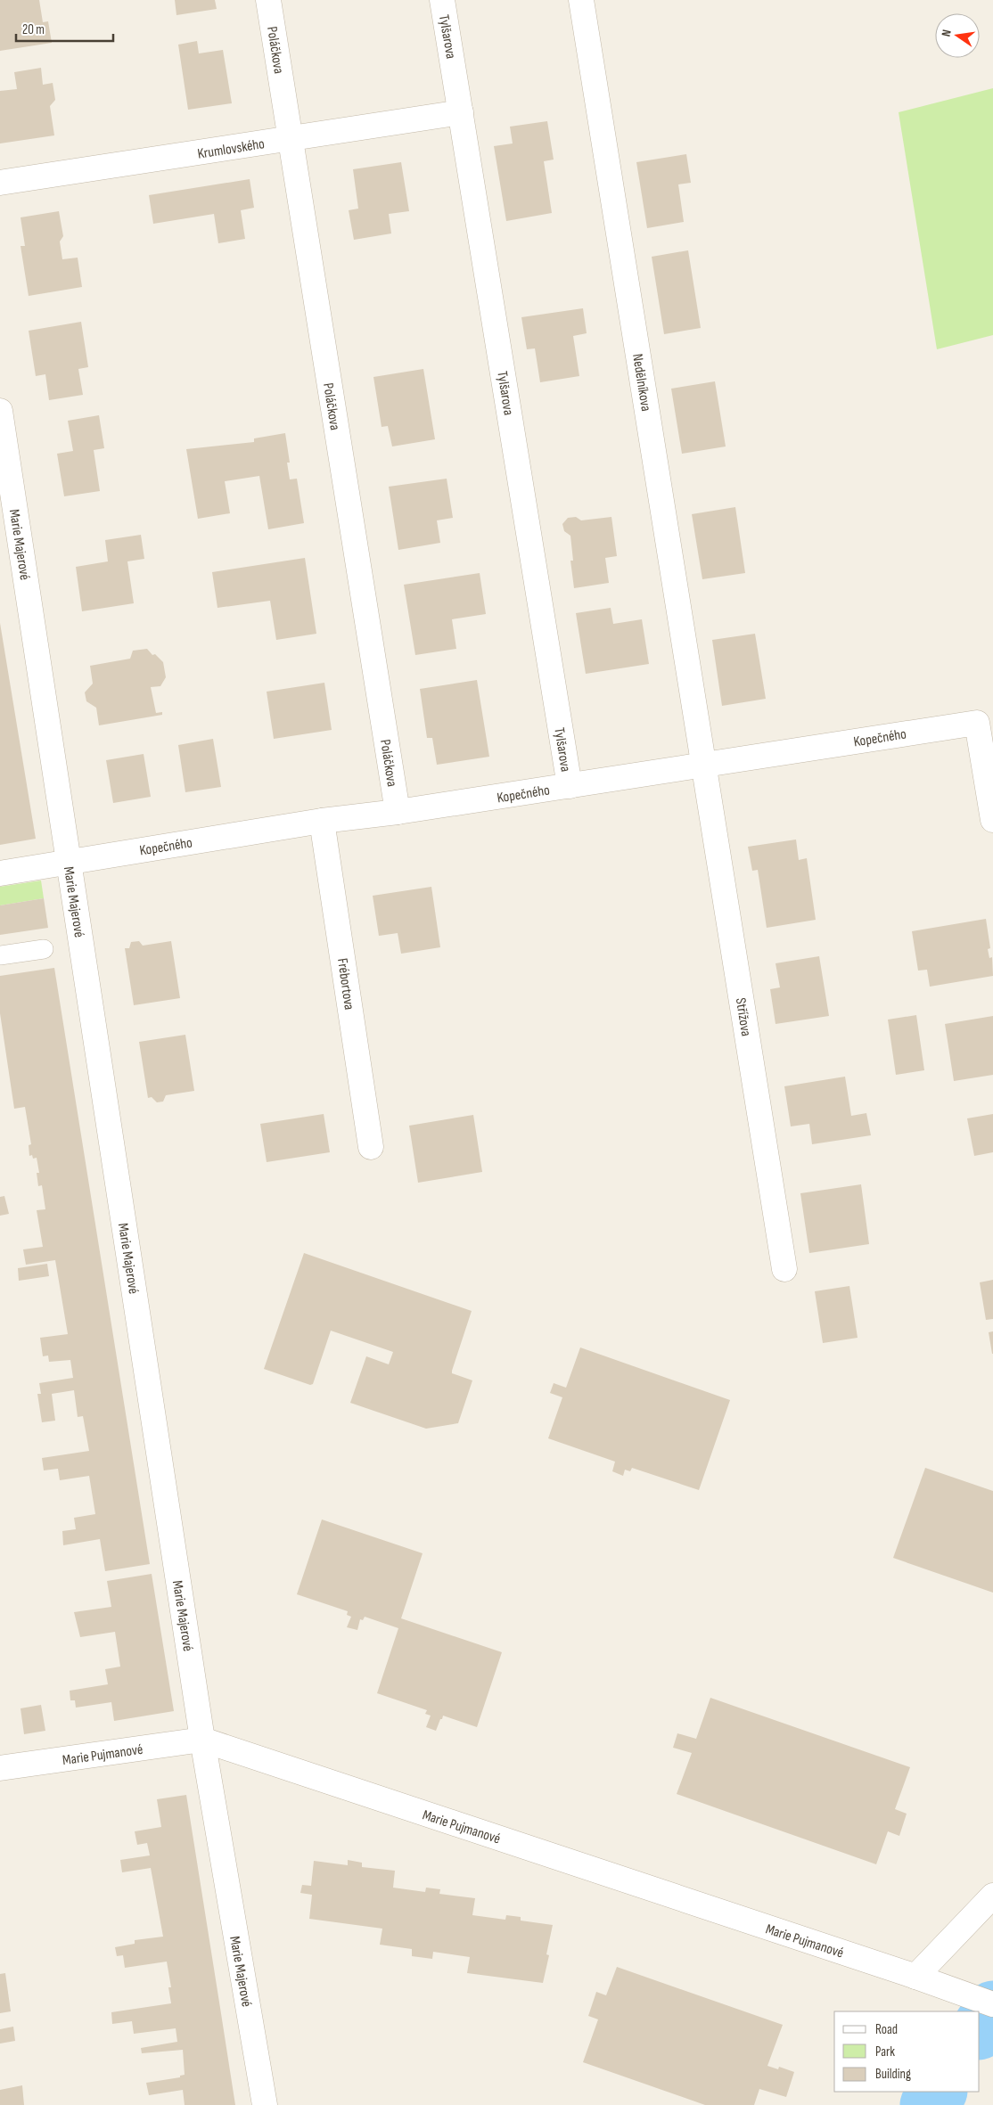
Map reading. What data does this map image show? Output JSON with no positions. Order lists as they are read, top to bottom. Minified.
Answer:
{"streets":{"street":["Tylšarova","Poláčkova","Krumlovského","Nedělníkova","Marie Majerové","Kopečného","Frébortova","Střížova","Marie Pujmanové"]},"crossings":[["Tylšarova","Krumlovského"],["Tylšarova","Kopečného"],["Poláčkova","Krumlovského"],["Poláčkova","Kopečného"],["Nedělníkova","Kopečného"],["Nedělníkova","Střížova"],["Marie Majerové","Kopečného"],["Marie Majerové","Marie Pujmanové"],["Kopečného","Frébortova"],["Kopečného","Střížova"]],"legend":["Road","Park","Building"],"scale_bar":"20 m","north":"left"}
